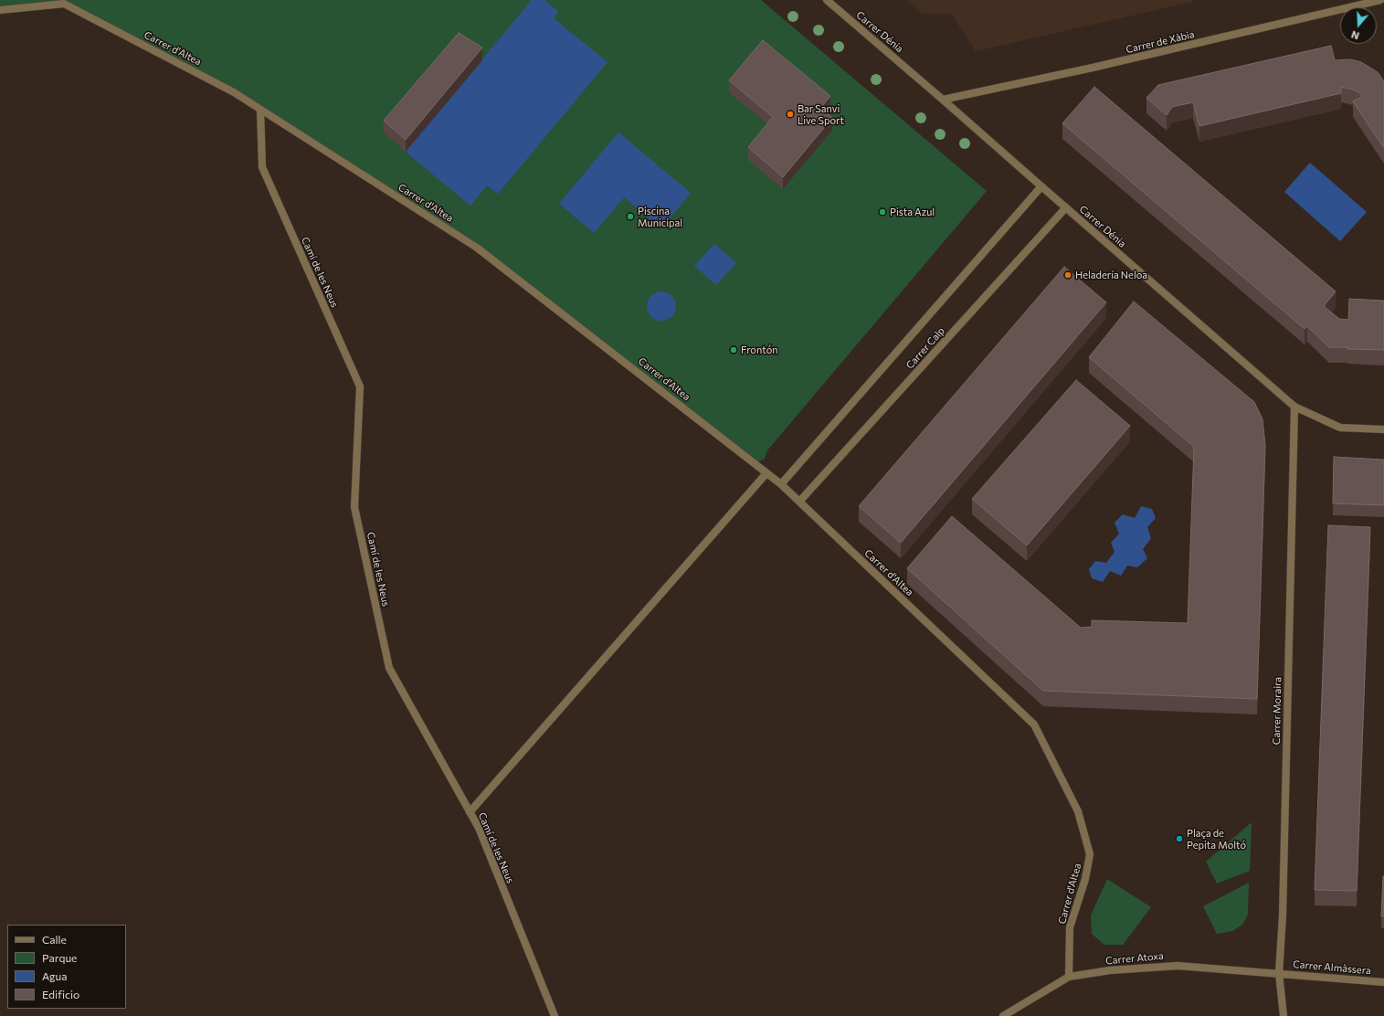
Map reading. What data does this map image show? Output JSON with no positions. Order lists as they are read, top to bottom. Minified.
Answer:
{"streets":{"street":["Carrer Dénia","Carrer de Xàbia","Carrer d'Altea","Camí de les Neus","Carrer Calp","Carrer Moraira","Carrer Atoxa","Carrer Almàssera"]},"crossings":[["Carrer Dénia","Carrer de Xàbia"],["Carrer Dénia","Carrer Calp"],["Carrer Dénia","Carrer Moraira"],["Carrer d'Altea","Camí de les Neus"],["Carrer d'Altea","Carrer Calp"],["Carrer d'Altea","Carrer Atoxa"],["Carrer Moraira","Carrer Atoxa"],["Carrer Moraira","Carrer Almàssera"],["Carrer Atoxa","Carrer Almàssera"]],"places":["Bar Sanvi Live Sport","Pista Azul","Piscina Municipal","Heladería Neloa","Frontón","Plaça de Pepita Moltó"],"legend":["Calle","Parque","Agua","Edificio"],"north":"bottom"}
